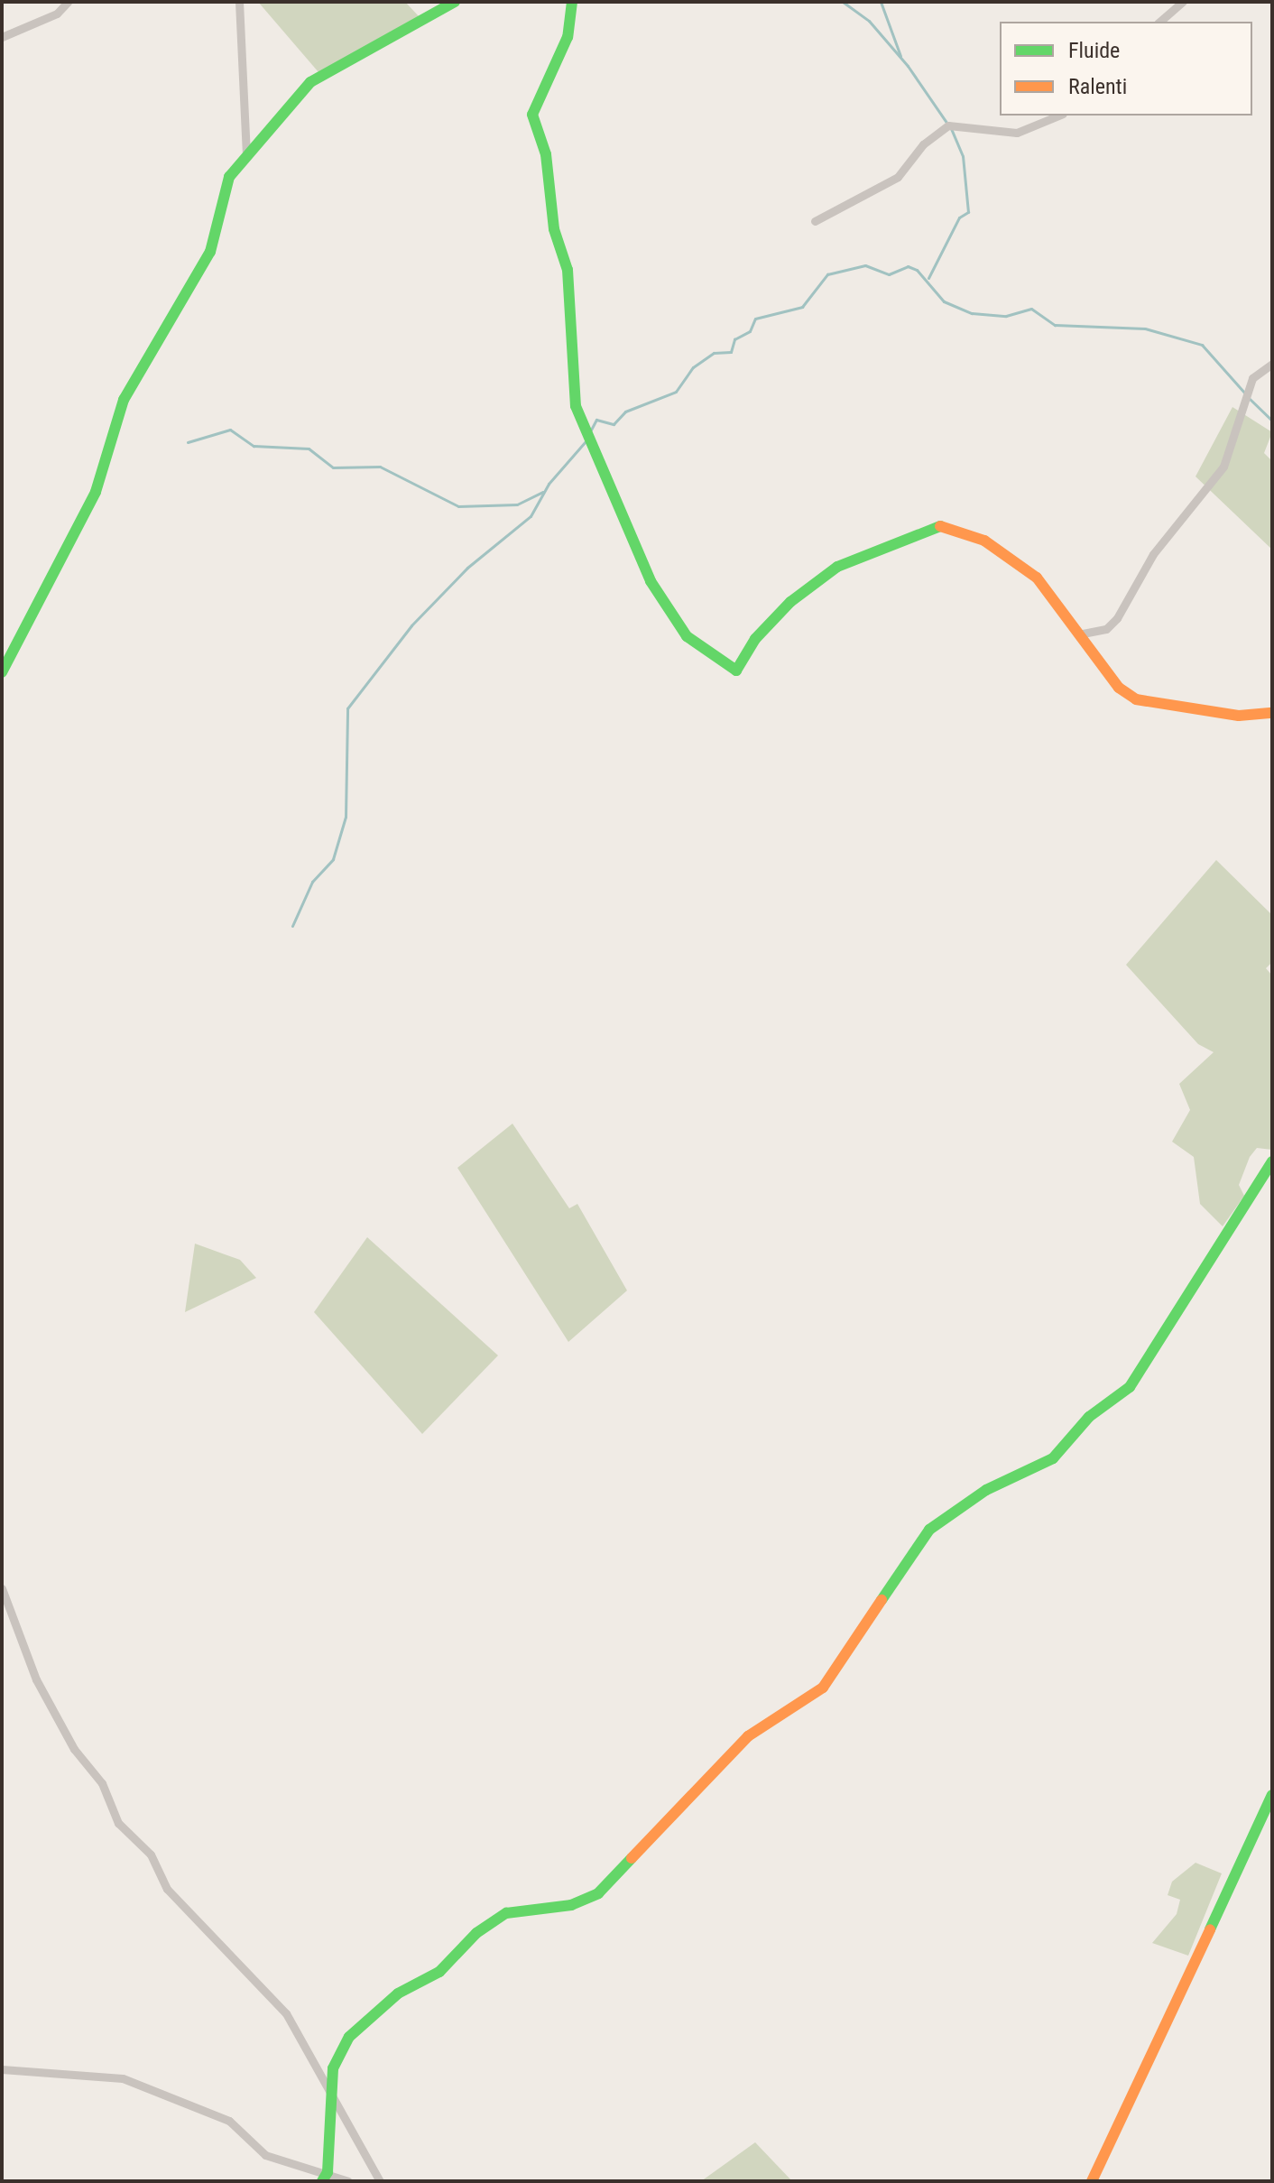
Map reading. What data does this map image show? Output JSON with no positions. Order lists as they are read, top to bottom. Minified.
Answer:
{"legend":["Fluide","Ralenti"]}
